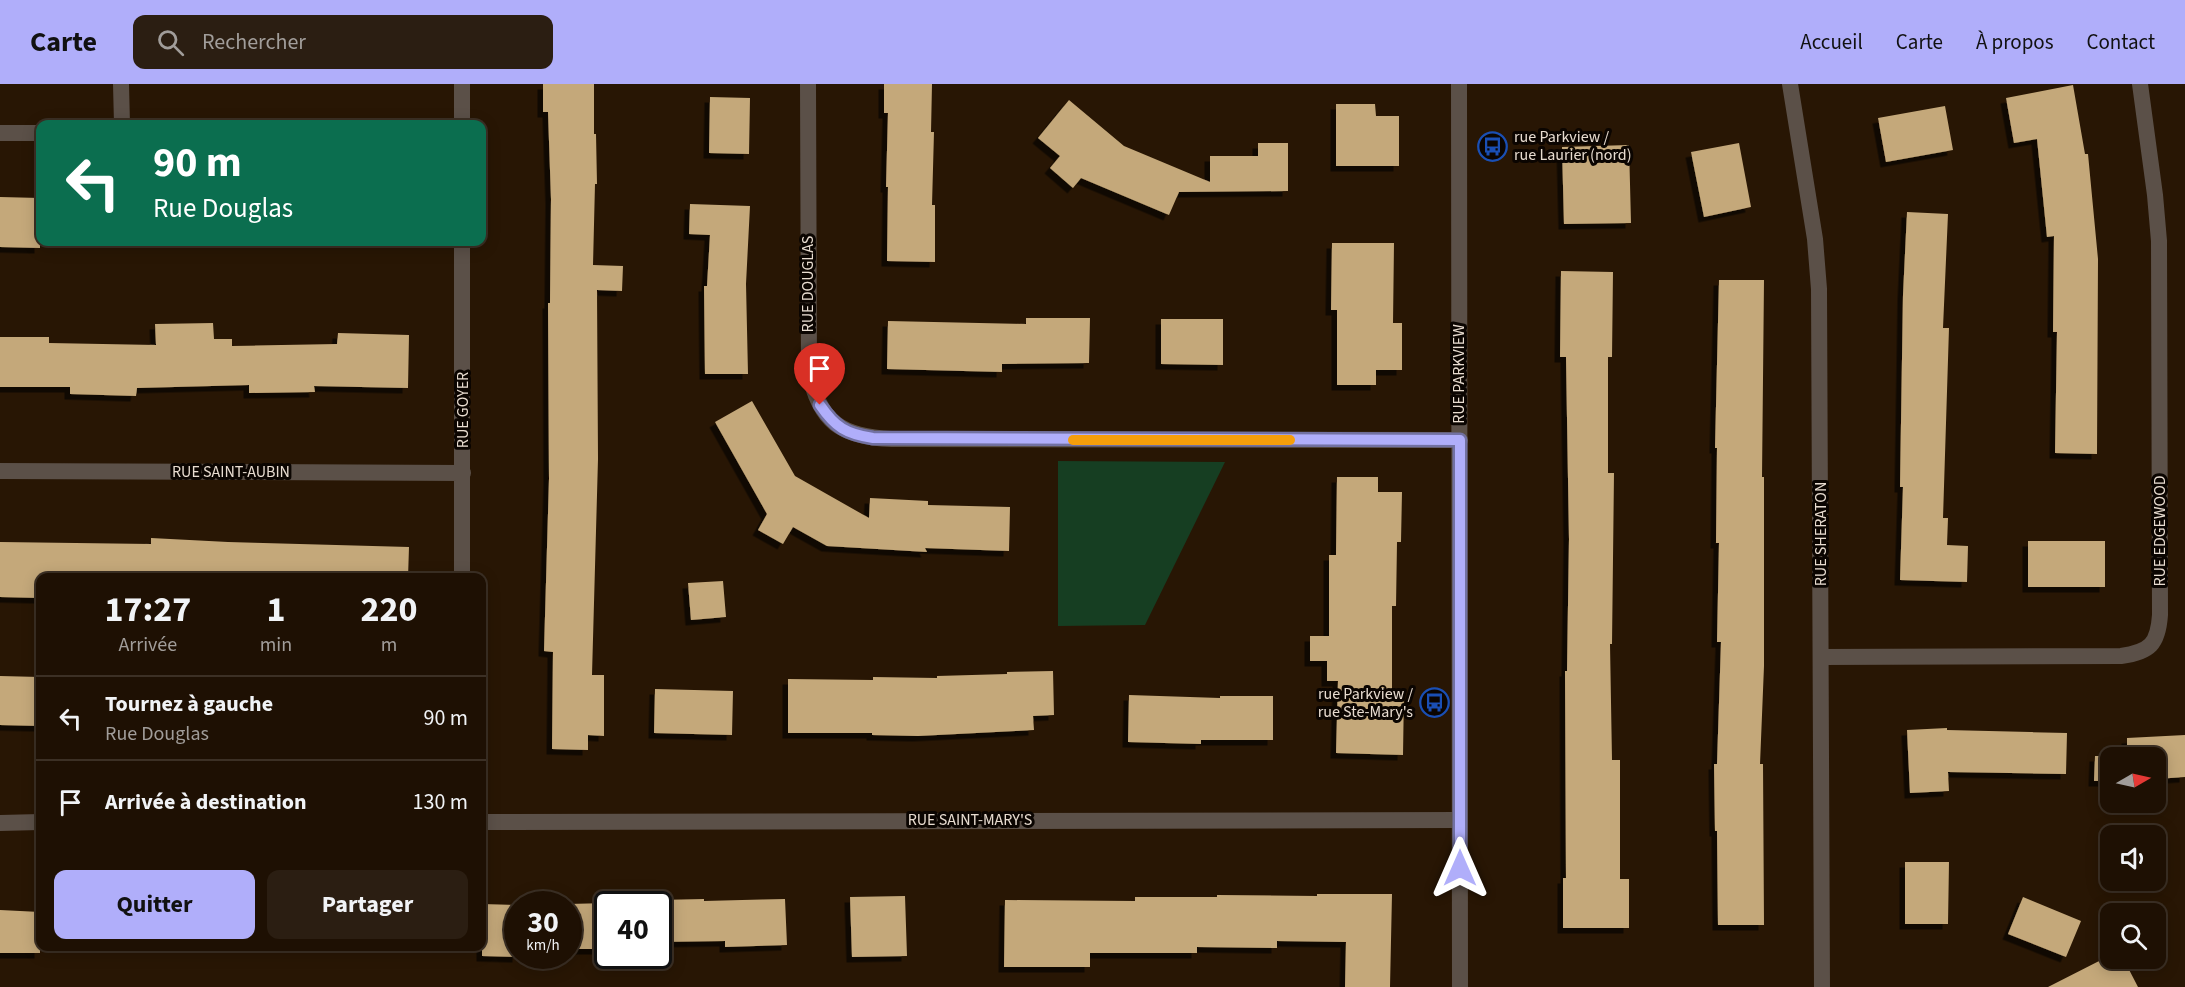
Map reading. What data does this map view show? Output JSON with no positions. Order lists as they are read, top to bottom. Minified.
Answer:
{"streets":{"street":["RUE DOUGLAS","RUE PARKVIEW","RUE GOYER","RUE SAINT-AUBIN","RUE EDGEWOOD","RUE SHERATON","RUE SAINT-MARY'S"]},"crossings":[["RUE DOUGLAS","RUE PARKVIEW"],["RUE PARKVIEW","RUE SAINT-MARY'S"],["RUE GOYER","RUE SAINT-AUBIN"],["RUE EDGEWOOD","RUE SHERATON"]],"places":{"bus stop":["rue Parkview / rue Laurier (nord)","rue Parkview / rue Ste-Mary's"]},"north":"right","page":{"header":"Carte","search":"Rechercher","nav":["Accueil","Carte","À propos","Contact"],"turn":["90 m","Rue Douglas"],"eta":["17:27","Arrivée","1","min","220","m"],"list":[{"name":"Tournez à gauche","note":"Rue Douglas","value":"90 m"},{"name":"Arrivée à destination","value":"130 m"}],"buttons":["Quitter","Partager"],"speed":"30 km/h","limit":"40"}}
